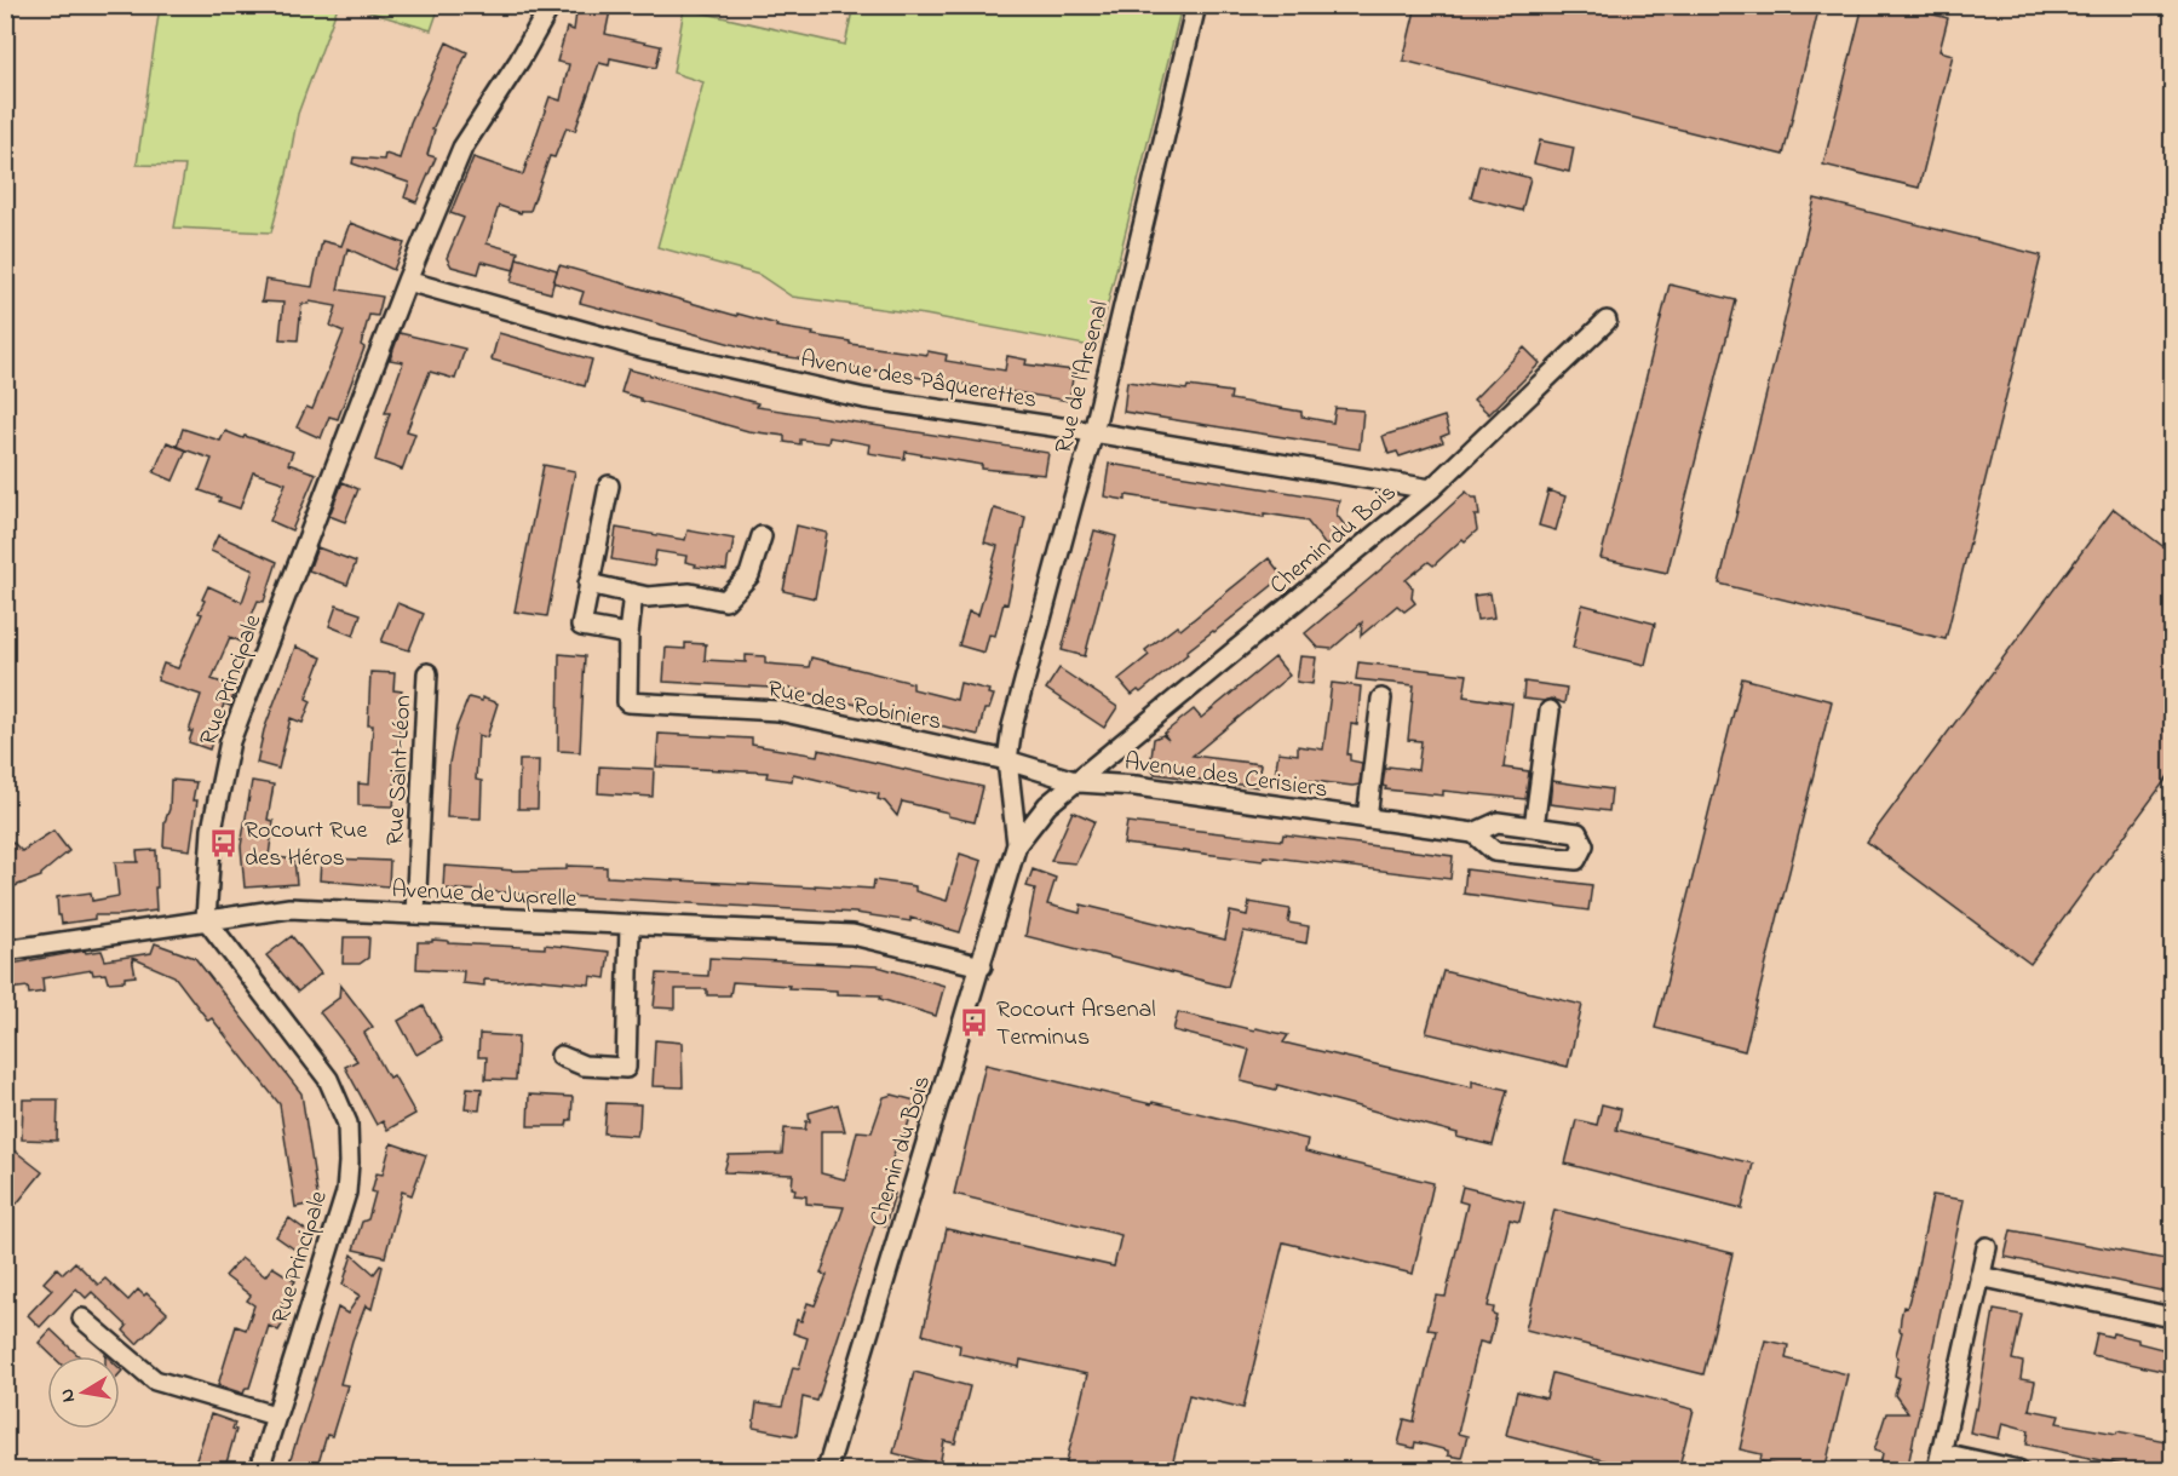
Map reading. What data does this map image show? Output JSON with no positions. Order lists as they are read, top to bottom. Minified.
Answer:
{"streets":{"street":["Rue de l'Arsenal","Avenue des Pâquerettes","Chemin du Bois","Rue Principale","Rue des Robiniers","Rue Saint-Léon","Avenue des Cerisiers","Avenue de Juprelle"]},"crossings":[["Rue de l'Arsenal","Avenue des Pâquerettes"],["Rue de l'Arsenal","Chemin du Bois"],["Rue de l'Arsenal","Rue des Robiniers"],["Avenue des Pâquerettes","Chemin du Bois"],["Avenue des Pâquerettes","Rue Principale"],["Chemin du Bois","Rue des Robiniers"],["Chemin du Bois","Avenue des Cerisiers"],["Chemin du Bois","Avenue de Juprelle"],["Rue Principale","Avenue de Juprelle"],["Rue Saint-Léon","Avenue de Juprelle"]],"places":{"bus stop":["Rocourt Rue des Héros","Rocourt Arsenal Terminus"]},"north":"left"}
